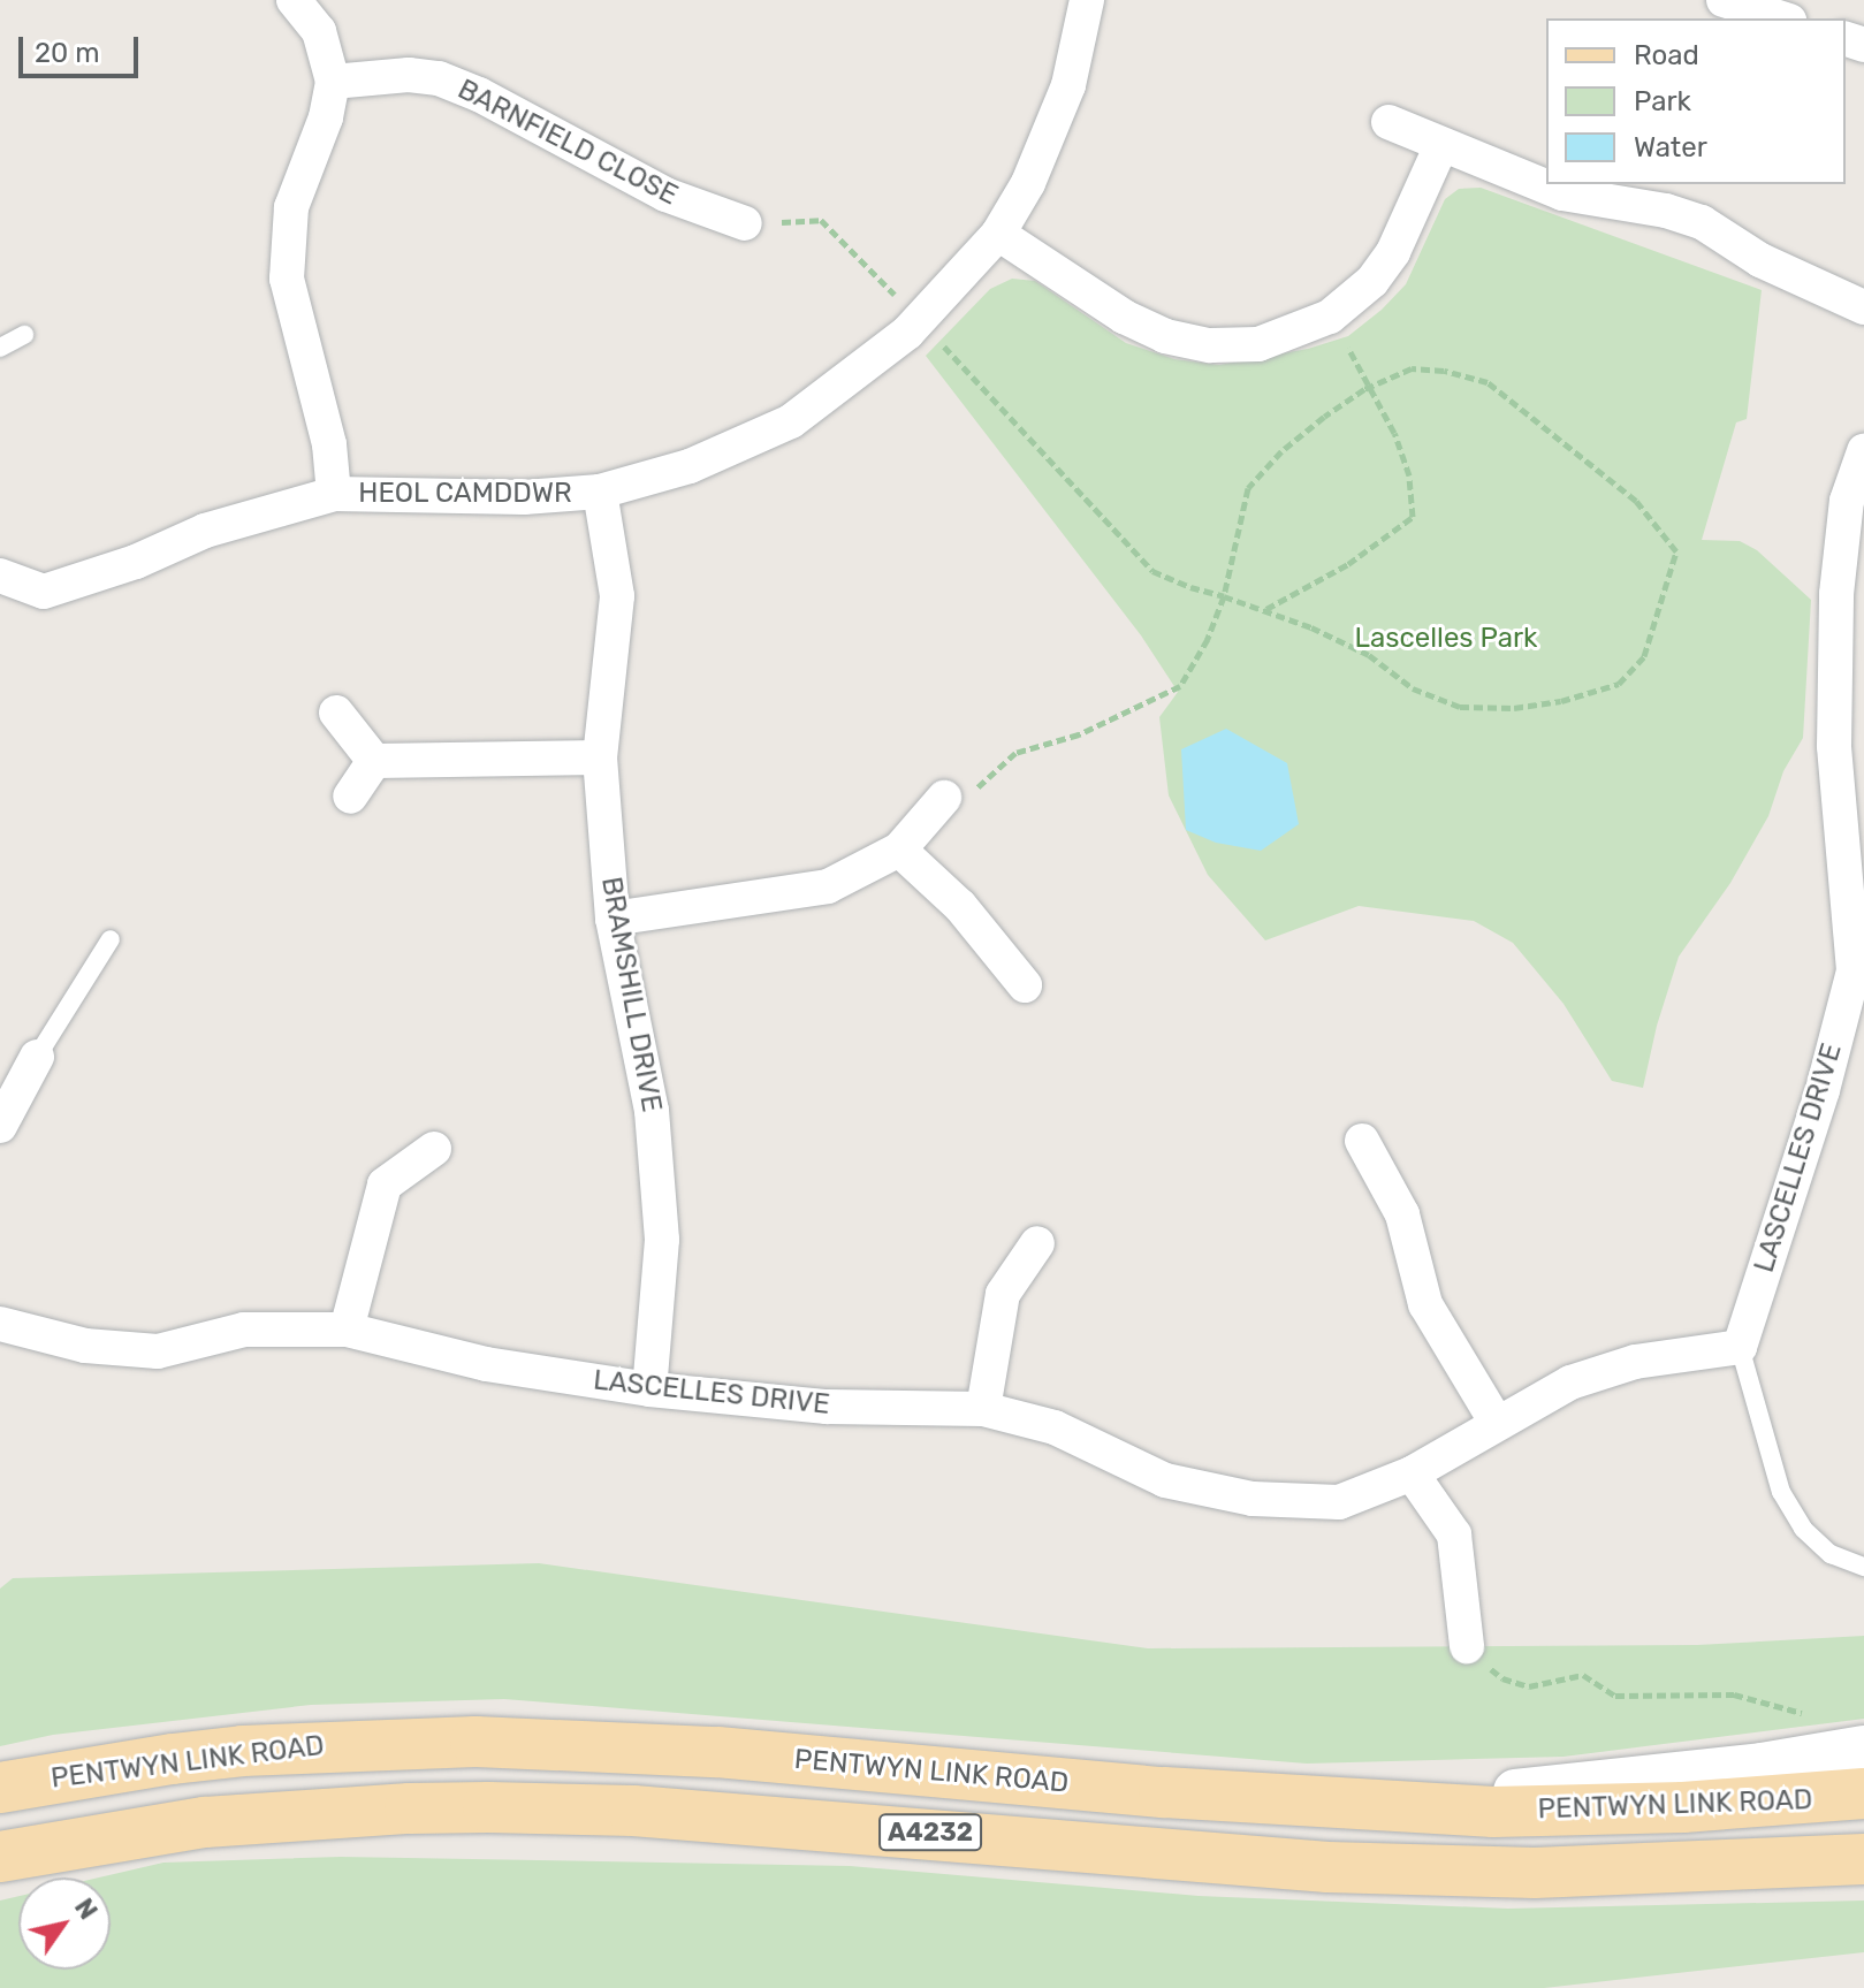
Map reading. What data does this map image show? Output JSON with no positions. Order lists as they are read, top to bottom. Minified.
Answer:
{"streets":{"main road":["PENTWYN LINK ROAD","A4232"],"street":["BARNFIELD CLOSE","HEOL CAMDDWR","BRAMSHILL DRIVE","LASCELLES DRIVE"]},"crossings":[["HEOL CAMDDWR","BRAMSHILL DRIVE"],["BRAMSHILL DRIVE","LASCELLES DRIVE"]],"parks":["Lascelles Park"],"legend":["Road","Park","Water"],"scale_bar":"20 m","north":"top right"}
